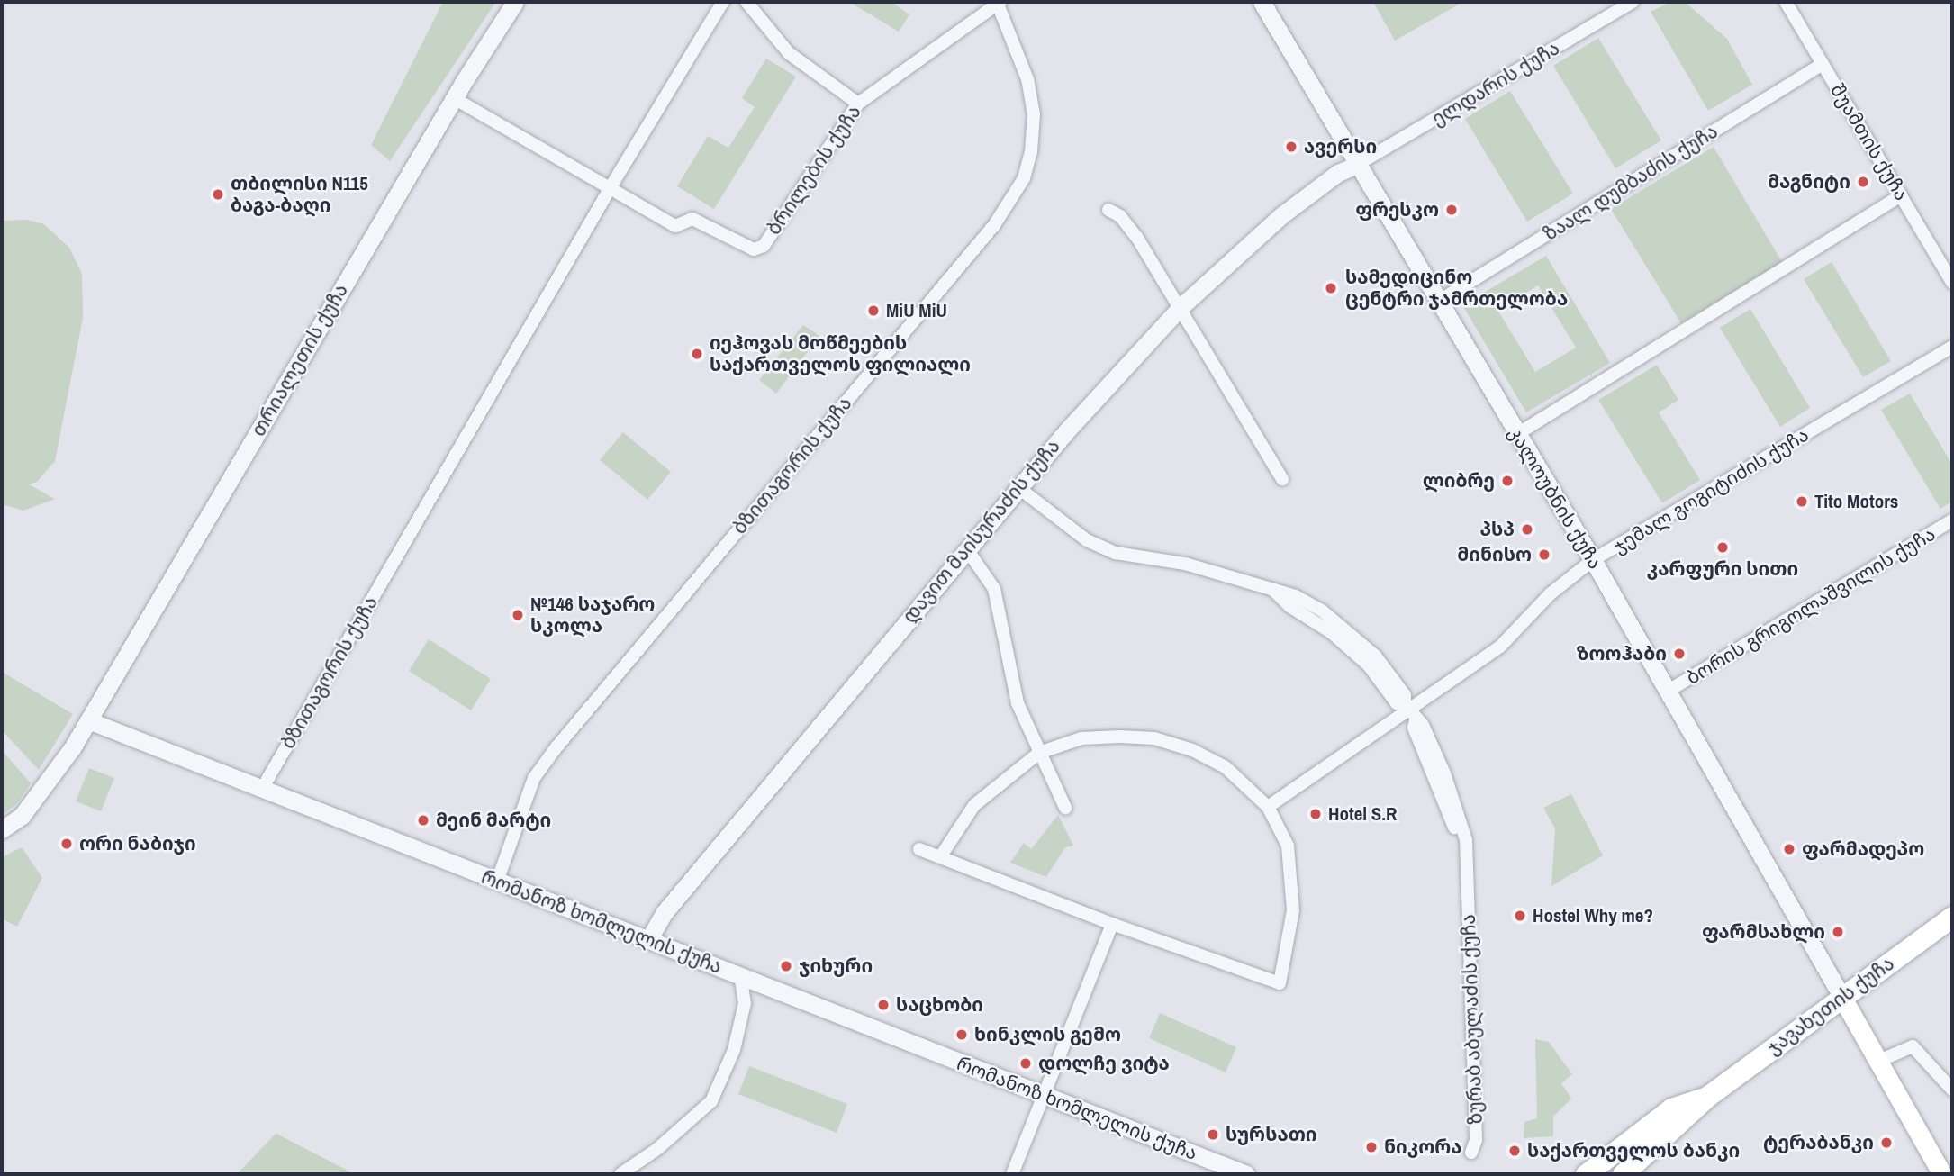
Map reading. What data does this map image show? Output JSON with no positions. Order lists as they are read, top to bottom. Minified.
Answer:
{"streets":{"main road":["ჯავახეთის ქუჩა"],"street":["ელდარის ქუჩა","შუამთის ქუჩა","ბრილების ქუჩა","ზაალ დუმბაძის ქუჩა","თრიალეთის ქუჩა","ბზითაგორის ქუჩა","ჯემალ გოგიტიძის ქუჩა","კალოუბნის ქუჩა","დავით მაისურაძის ქუჩა","ბორის გრიგოლაშვილის ქუჩა","რომანოზ ხომლელის ქუჩა","ზურაბ აბულაძის ქუჩა"]},"crossings":[["ელდარის ქუჩა","კალოუბნის ქუჩა"],["ელდარის ქუჩა","დავით მაისურაძის ქუჩა"],["შუამთის ქუჩა","ზაალ დუმბაძის ქუჩა"],["ბრილების ქუჩა","თრიალეთის ქუჩა"],["ბრილების ქუჩა","ბზითაგორის ქუჩა"],["ზაალ დუმბაძის ქუჩა","კალოუბნის ქუჩა"],["თრიალეთის ქუჩა","რომანოზ ხომლელის ქუჩა"],["ბზითაგორის ქუჩა","რომანოზ ხომლელის ქუჩა"],["ჯემალ გოგიტიძის ქუჩა","კალოუბნის ქუჩა"],["ჯემალ გოგიტიძის ქუჩა","ზურაბ აბულაძის ქუჩა"],["კალოუბნის ქუჩა","დავით მაისურაძის ქუჩა"],["კალოუბნის ქუჩა","ბორის გრიგოლაშვილის ქუჩა"],["კალოუბნის ქუჩა","ჯავახეთის ქუჩა"],["დავით მაისურაძის ქუჩა","რომანოზ ხომლელის ქუჩა"],["დავით მაისურაძის ქუჩა","ზურაბ აბულაძის ქუჩა"]],"places":["ავერსი","მაგნიტი","თბილისი N115 ბაგა-ბაღი","ფრესკო","სამედიცინო ცენტრი ჯამრთელობა","MiU MiU","იეჰოვას მოწმეების საქართველოს ფილიალი","ლიბრე","Tito Motors","პსპ","კარფური სითი","მინისო","№146 საჯარო სკოლა","ზოოჰაბი","Hotel S.R","მეინ მარტი","ორი ნაბიჯი","ფარმადეპო","Hostel Why me?","ფარმსახლი","ჯიხური","საცხობი","ხინკლის გემო","დოლჩე ვიტა","სურსათი","ტერაბანკი","ნიკორა","საქართველოს ბანკი"]}
